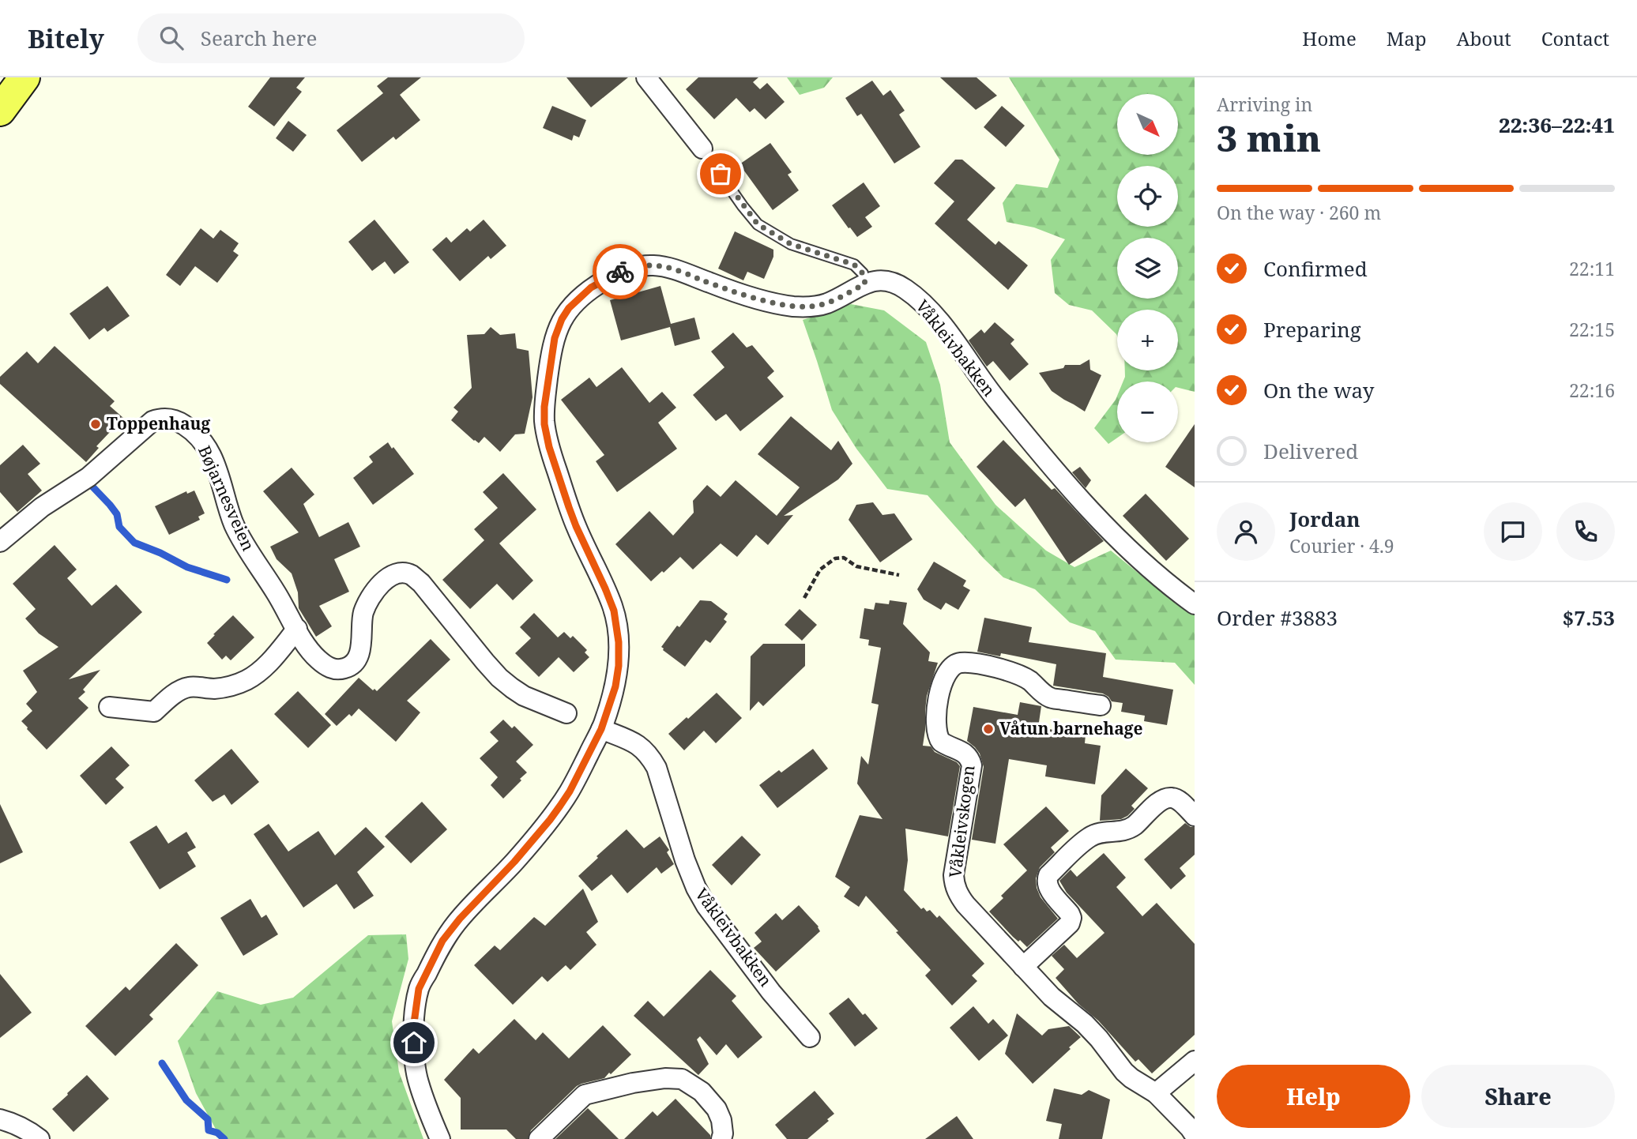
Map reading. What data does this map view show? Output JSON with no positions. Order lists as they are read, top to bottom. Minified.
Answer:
{"streets":{"street":["Våkleivbakken","Bøjarnesveien","Våkleivskogen"]},"places":["Toppenhaug","Våtun barnehage"],"north":"bottom right","page":{"header":"Bitely","search":"Search here","nav":["Home","Map","About","Contact"],"heading":["3 min","Arriving in","22:36–22:41"],"panel":["Jordan","Courier · 4.9","Order #3883","$7.53"],"map_buttons":["+","−"],"bar":"On the way · 260 m","list":[["Confirmed","22:11"],["Preparing","22:15"],["On the way","22:16"],"Delivered"],"buttons":["Help","Share"]}}
